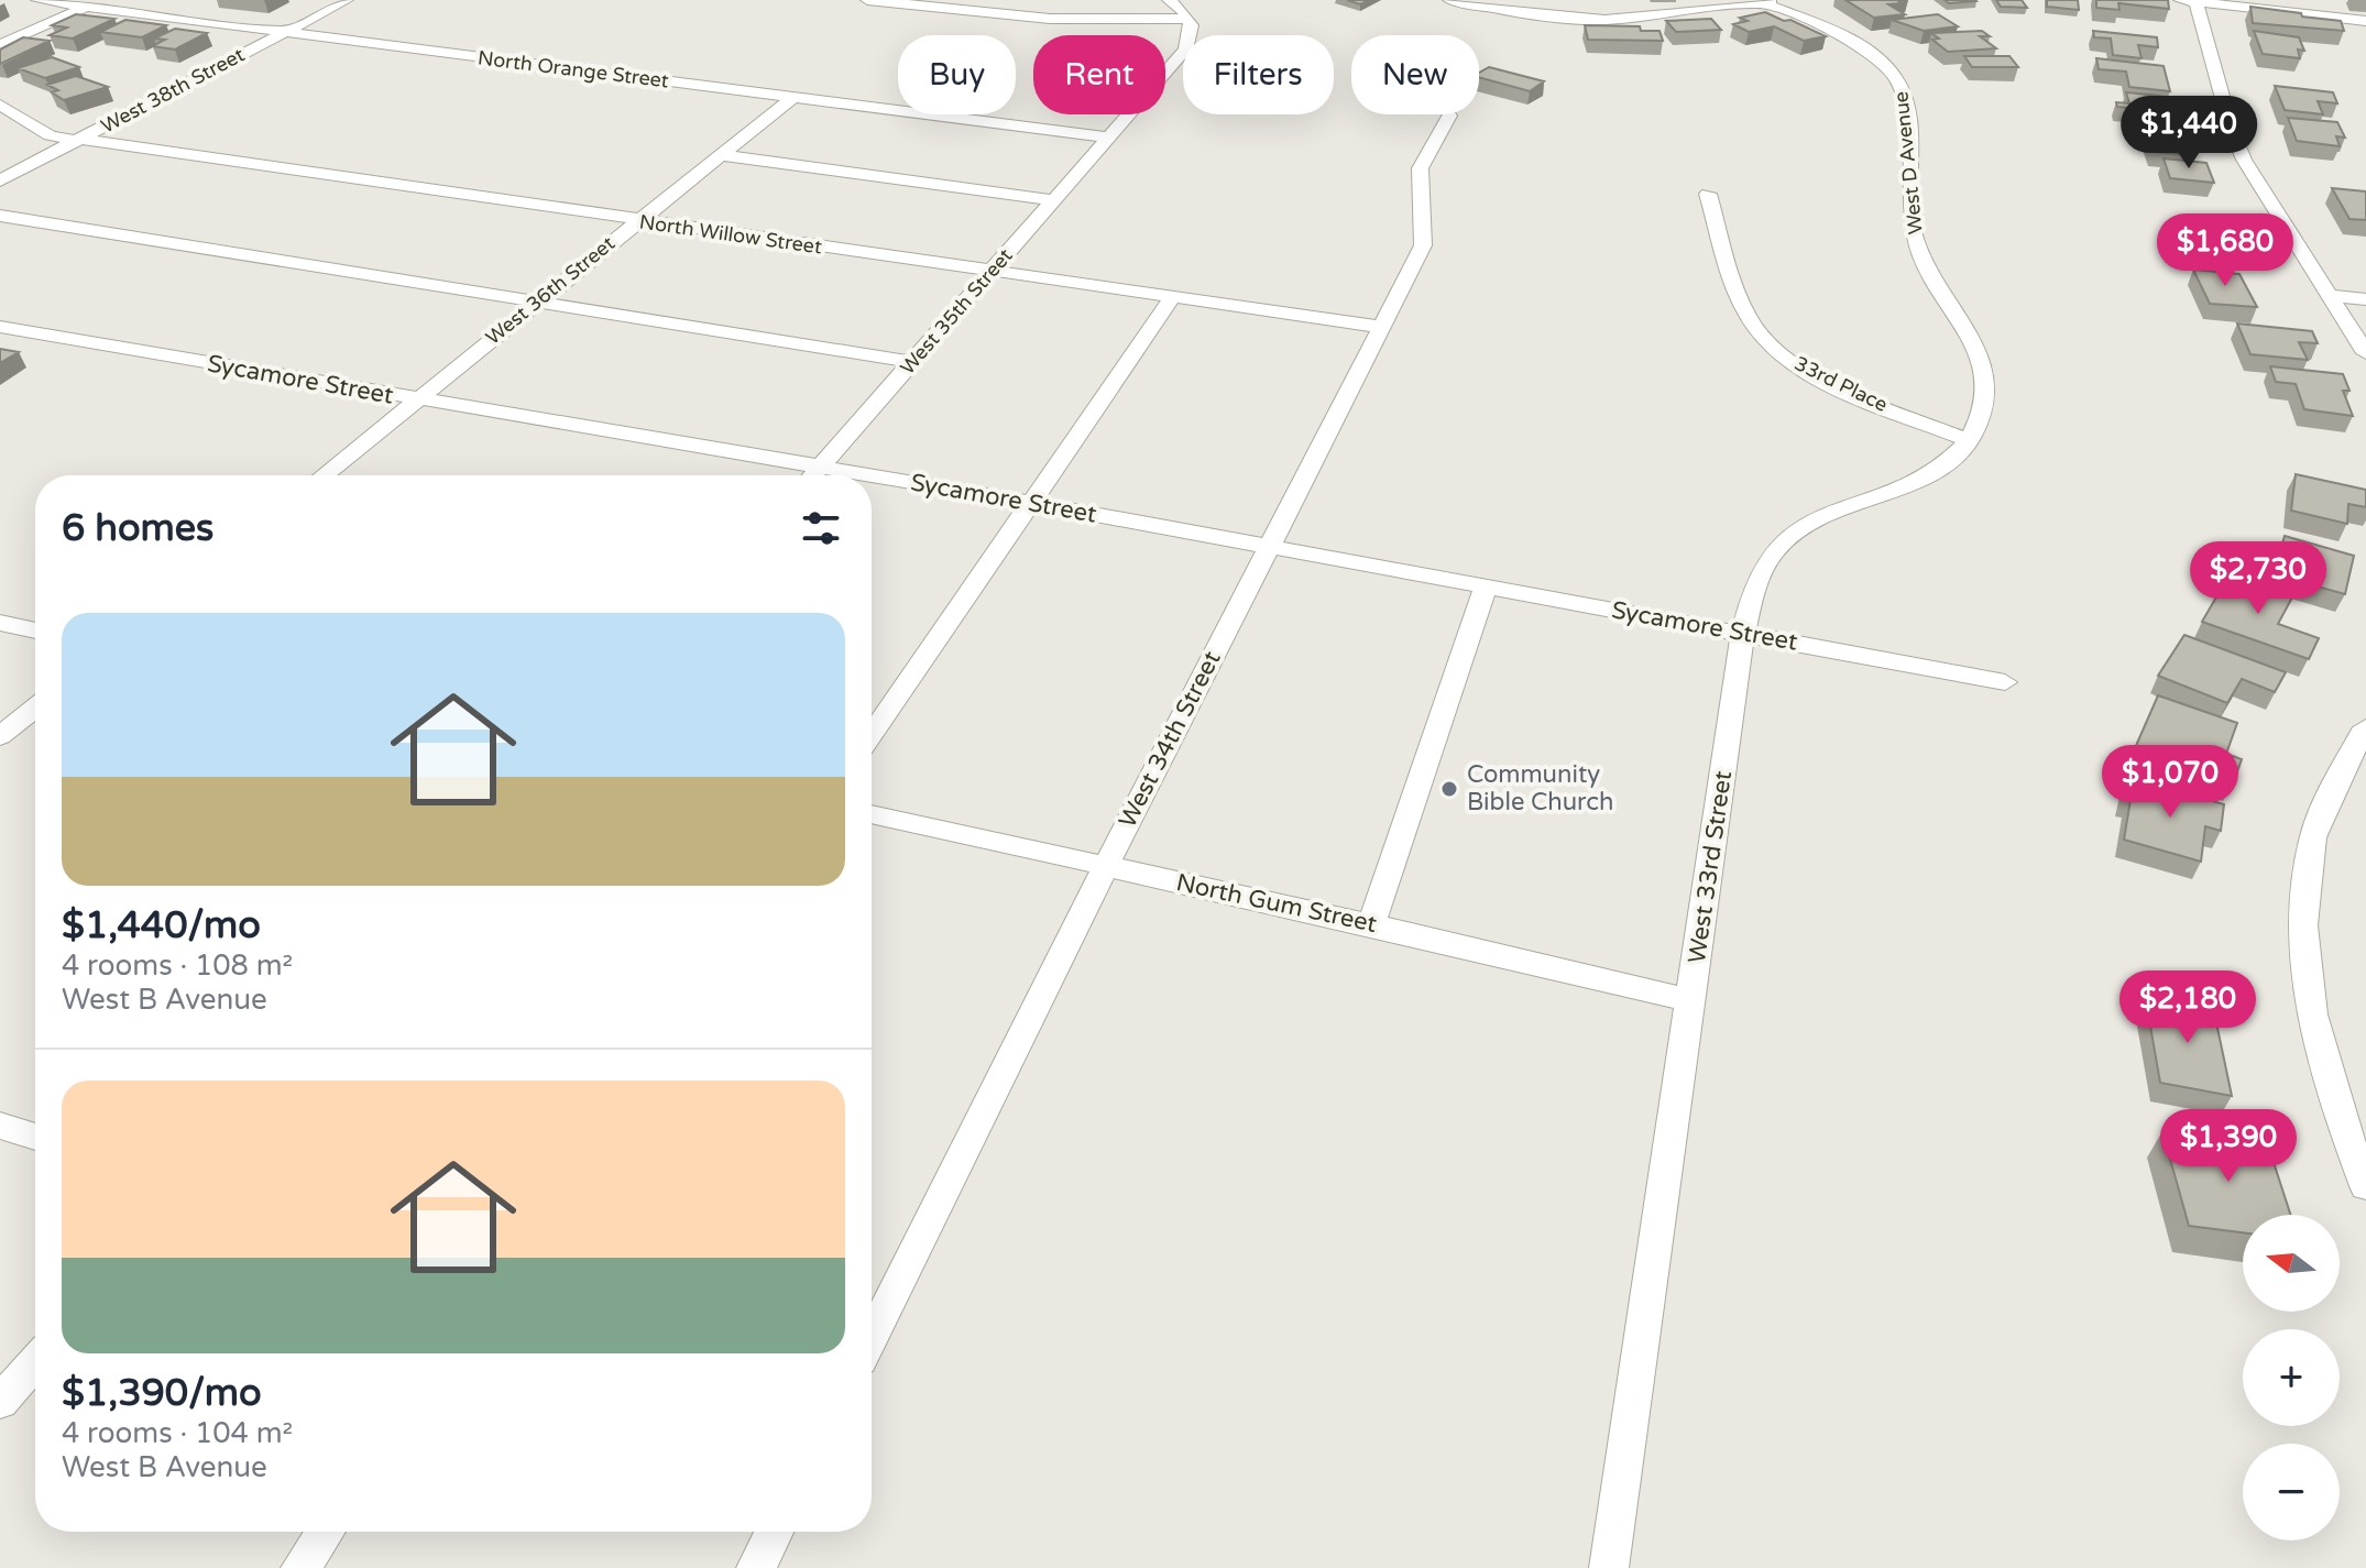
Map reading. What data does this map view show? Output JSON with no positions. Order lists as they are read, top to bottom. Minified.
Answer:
{"streets":{"street":["North Orange Street","West 38th Street","West D Avenue","North Willow Street","West 36th Street","West 35th Street","Sycamore Street","33rd Place","West 34th Street","West 33rd Street","North Gum Street"]},"crossings":[["North Orange Street","West 38th Street"],["North Orange Street","West 36th Street"],["North Orange Street","West 35th Street"],["West 38th Street","North Willow Street"],["West D Avenue","West 33rd Street"],["North Willow Street","West 36th Street"],["North Willow Street","West 35th Street"],["North Willow Street","West 34th Street"],["West 36th Street","Sycamore Street"],["West 35th Street","Sycamore Street"],["Sycamore Street","West 34th Street"],["Sycamore Street","West 33rd Street"],["33rd Place","West 33rd Street"],["West 34th Street","North Gum Street"],["West 33rd Street","North Gum Street"]],"places":["Community Bible Church"],"north":"left","page":{"chip":["Buy","Rent","Filters","New"],"price":["$1,440","$1,680","$2,730","$1,070","$2,180","$1,390"],"heading":"6 homes","list":[{"name":"$1,440/mo","note":"4 rooms · 108 m² · West B Avenue"},{"name":"$1,390/mo","note":"4 rooms · 104 m² · West B Avenue"}],"map_buttons":["+","−"]}}
